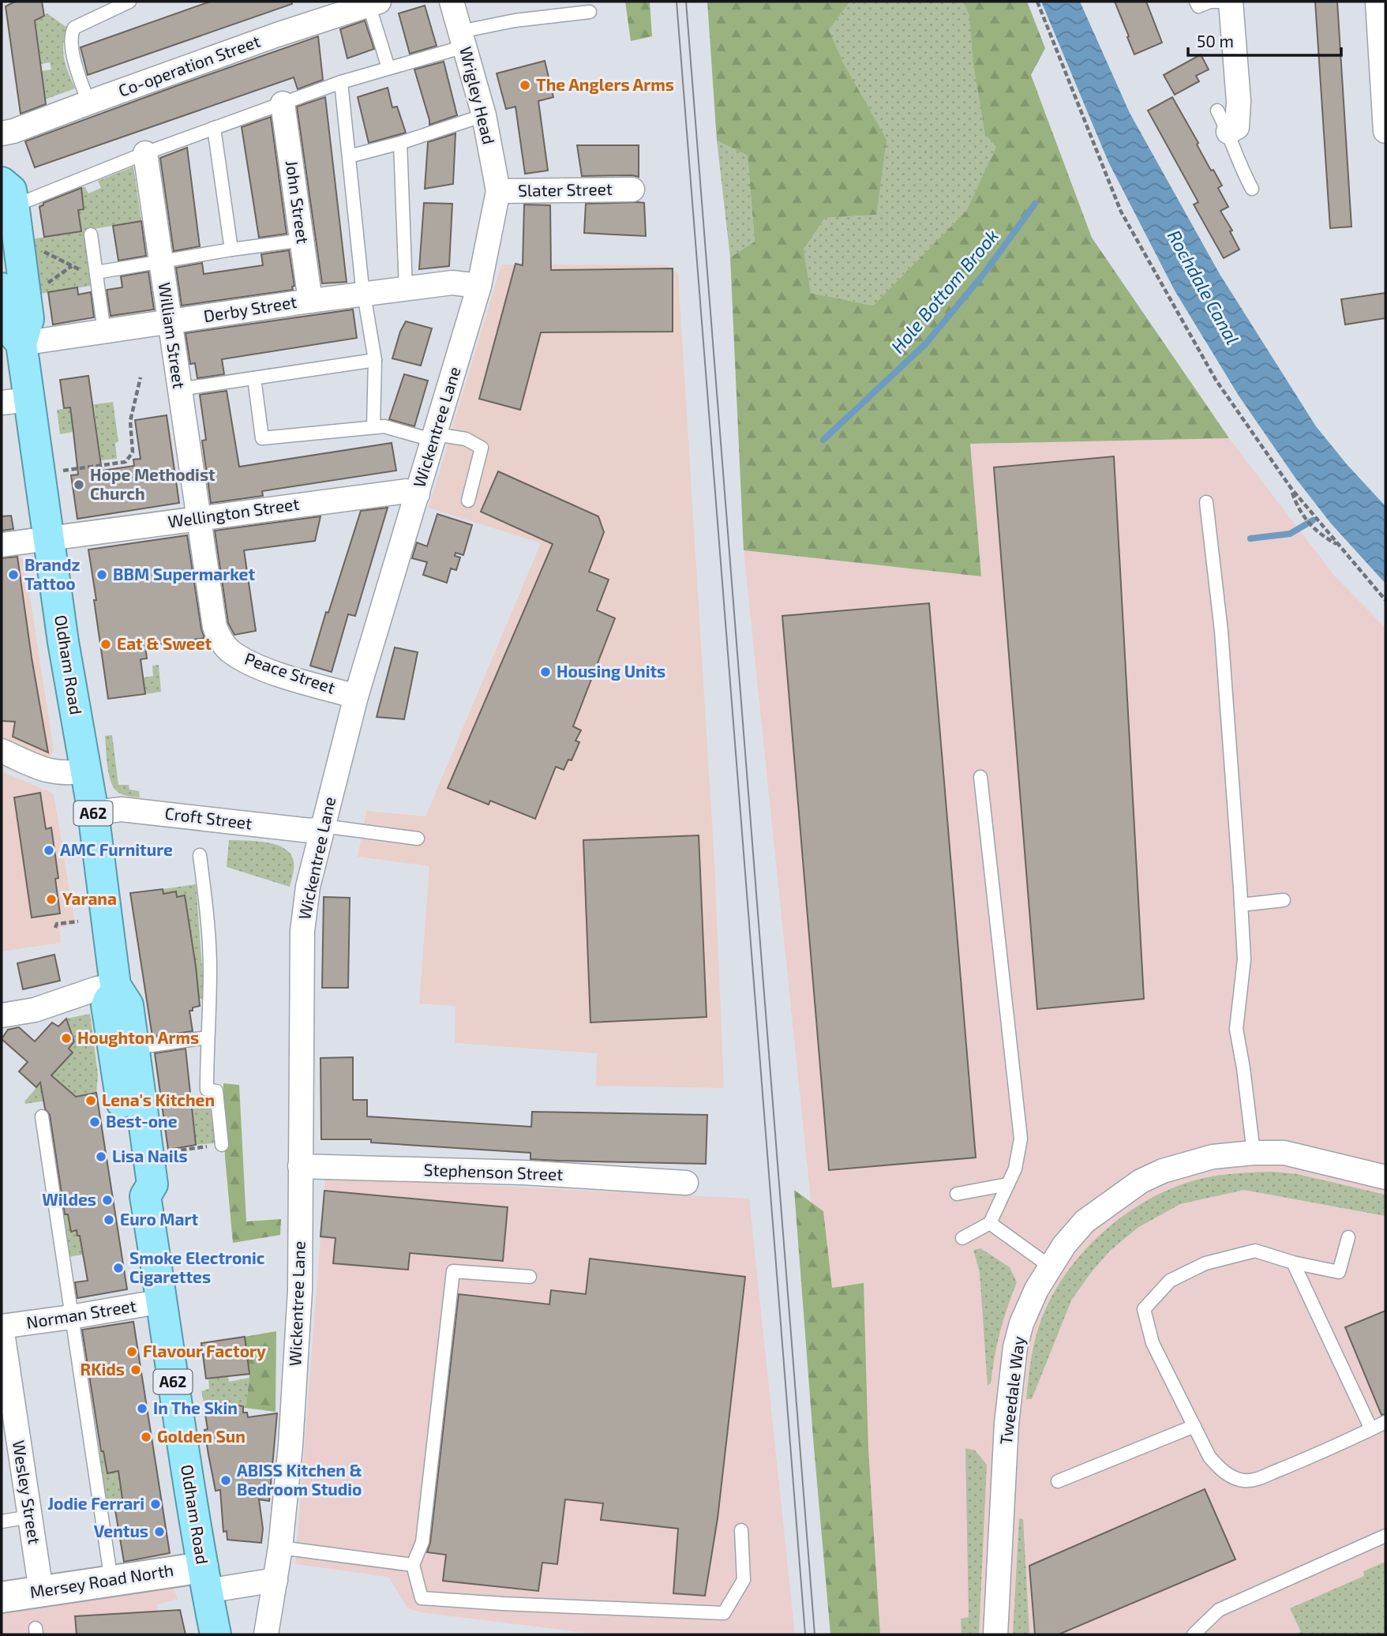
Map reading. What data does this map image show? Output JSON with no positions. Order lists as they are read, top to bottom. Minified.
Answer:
{"streets":{"highway":["Oldham Road","A62"],"street":["Co-operation Street","Wrigley Head","Slater Street","John Street","Derby Street","William Street","Wickentree Lane","Wellington Street","Peace Street","Croft Street","Stephenson Street","Norman Street","Tweedale Way","Wesley Street","Mersey Road North"]},"crossings":[["Wrigley Head","Slater Street"],["Wrigley Head","Wickentree Lane"],["Slater Street","Wickentree Lane"],["John Street","Derby Street"],["Derby Street","William Street"],["Derby Street","Wickentree Lane"],["Derby Street","Oldham Road"],["William Street","Wellington Street"],["William Street","Peace Street"],["Wickentree Lane","Wellington Street"],["Wickentree Lane","Peace Street"],["Wickentree Lane","Croft Street"],["Wickentree Lane","Stephenson Street"],["Wellington Street","Oldham Road"],["Wellington Street","Peace Street"],["Oldham Road","Croft Street"],["Oldham Road","Norman Street"],["Oldham Road","Mersey Road North"],["Norman Street","Wesley Street"],["Wesley Street","Mersey Road North"]],"water":["Rochdale Canal","Hole Bottom Brook"],"places":["The Anglers Arms","Hope Methodist Church","Brandz Tattoo","BBM Supermarket","Eat & Sweet","Housing Units","AMC Furniture","Yarana","Houghton Arms","Lena's Kitchen","Best-one","Lisa Nails","Wildes","Euro Mart","Smoke Electronic Cigarettes","Flavour Factory","RKids","In The Skin","Golden Sun","ABISS Kitchen & Bedroom Studio","Jodie Ferrari","Ventus"],"scale_bar":"50 m"}
